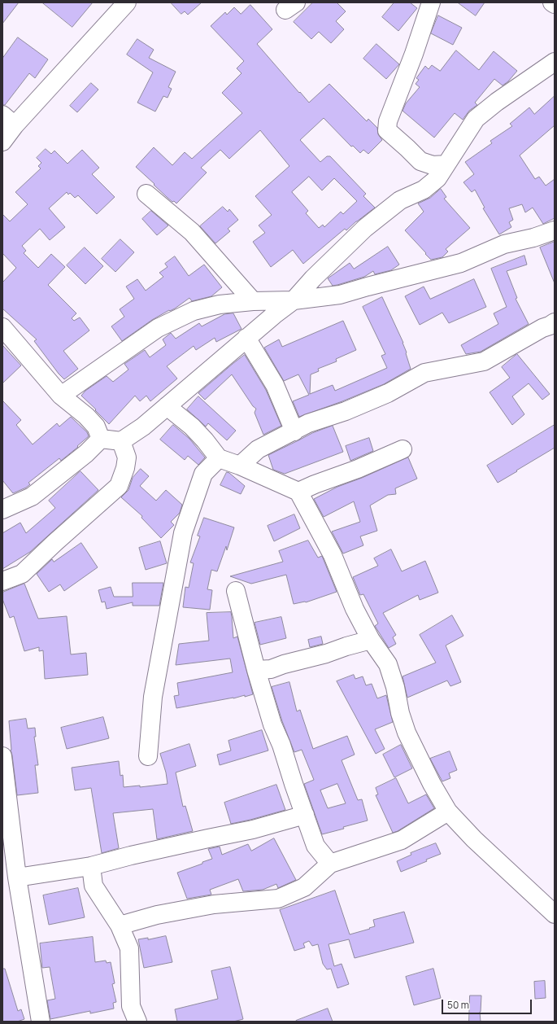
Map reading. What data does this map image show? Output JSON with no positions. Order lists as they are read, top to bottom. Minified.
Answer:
{"scale_bar":"50 m"}
